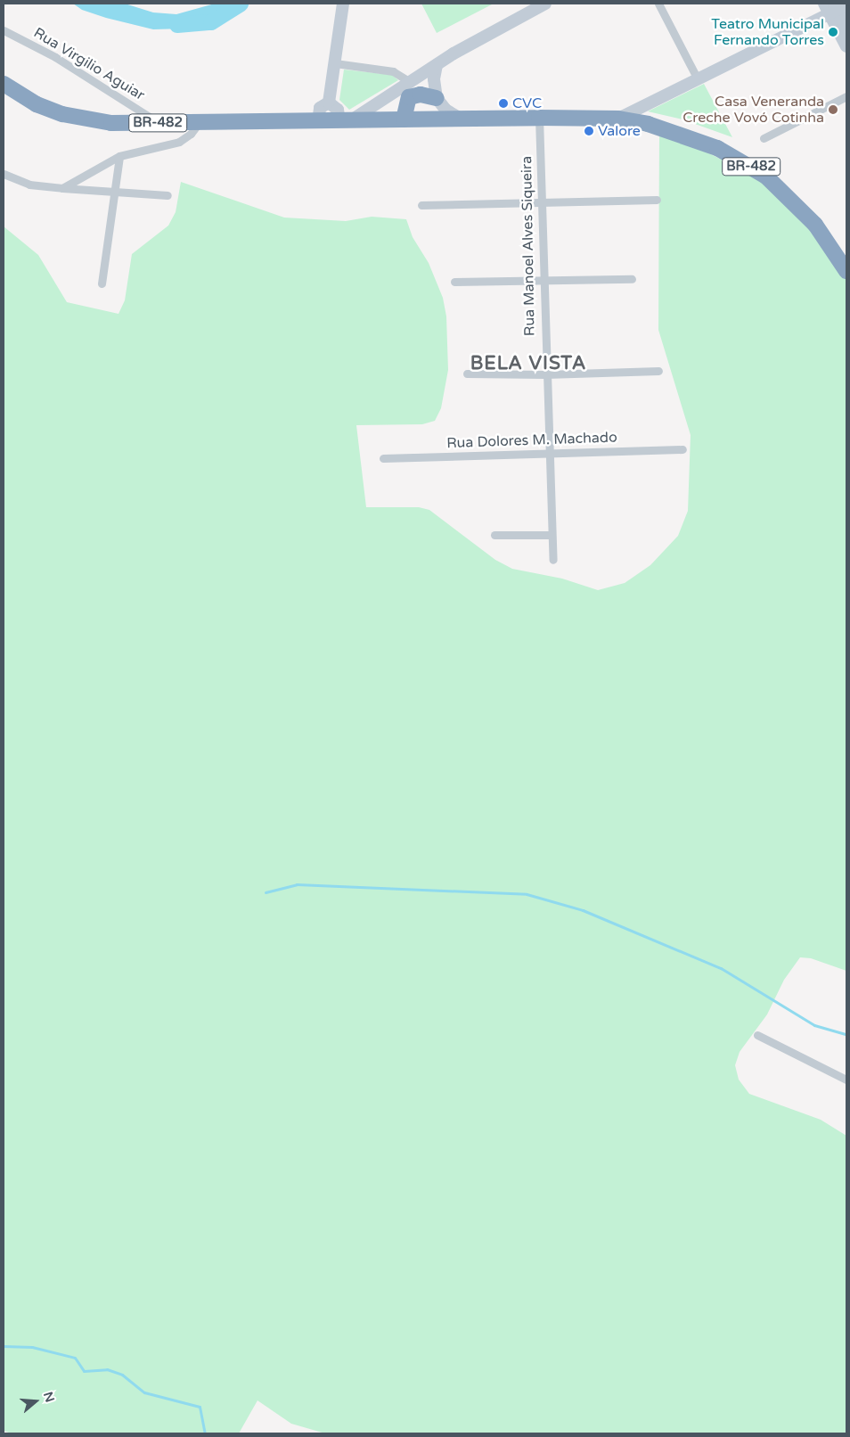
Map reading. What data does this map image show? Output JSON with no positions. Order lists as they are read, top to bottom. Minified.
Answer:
{"streets":{"highway":["BR-482"],"street":["Rua Virgilio Aguiar","Rua Manoel Alves Siqueira","Rua Dolores M. Machado"]},"crossings":[["Rua Virgilio Aguiar","BR-482"],["BR-482","Rua Manoel Alves Siqueira"],["Rua Manoel Alves Siqueira","Rua Dolores M. Machado"]],"districts":["BELA VISTA"],"places":["Teatro Municipal Fernando Torres","CVC","Casa Veneranda Creche Vovó Cotinha","Valore"],"north":"right"}
